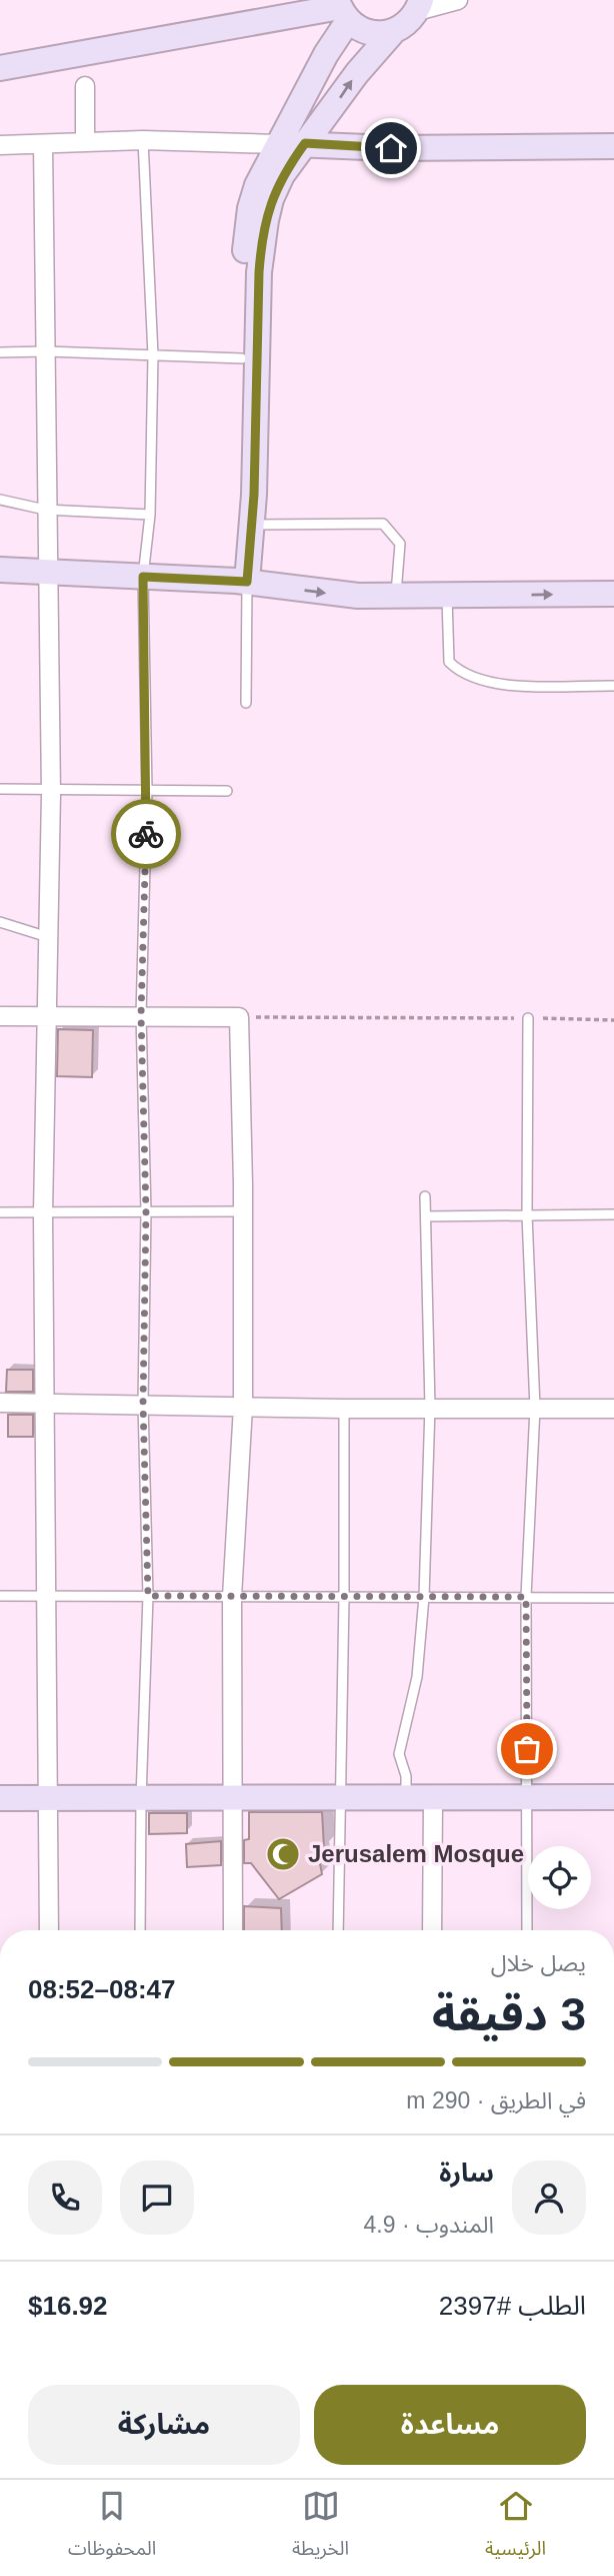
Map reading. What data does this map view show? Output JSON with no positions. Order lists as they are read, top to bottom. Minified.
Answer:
{"places":{"mosque":["Jerusalem Mosque"]},"page":{"heading":["3 دقيقة","يصل خلال","08:47–08:52"],"panel":["سارة","المندوب · 4.9","الطلب #2397","$16.92"],"bar":"في الطريق · 290 m","buttons":["مساعدة","مشاركة"],"tabs":["الرئيسية","الخريطة","المحفوظات"]}}
